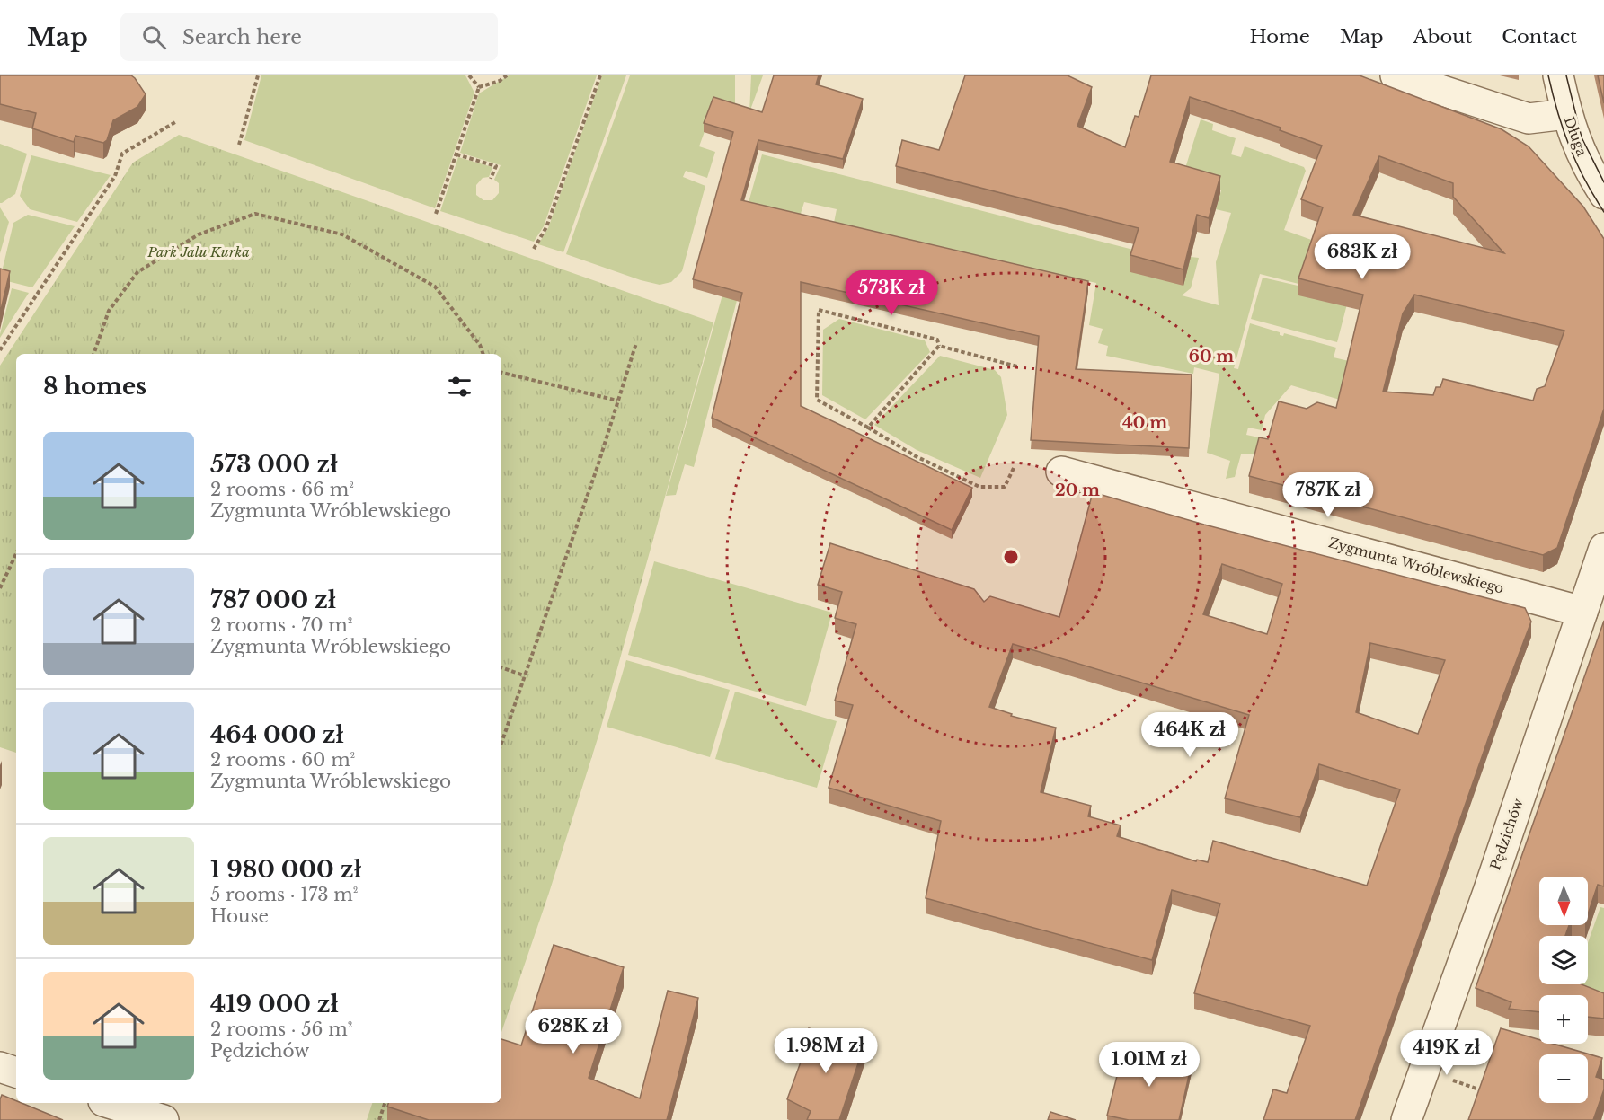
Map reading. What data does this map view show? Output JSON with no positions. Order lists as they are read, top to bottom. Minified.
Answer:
{"streets":{"street":["Długa","Zygmunta Wróblewskiego","Pędzichów"]},"crossings":[["Zygmunta Wróblewskiego","Pędzichów"]],"parks":["Park Jalu Kurka"],"north":"bottom","page":{"header":"Map","search":"Search here","nav":["Home","Map","About","Contact"],"price":["683K zł","573K zł","787K zł","464K zł","628K zł","1.98M zł","419K zł","1.01M zł"],"heading":"8 homes","list":[{"name":"573 000 zł","note":"2 rooms · 66 m² · Zygmunta Wróblewskiego"},{"name":"787 000 zł","note":"2 rooms · 70 m² · Zygmunta Wróblewskiego"},{"name":"464 000 zł","note":"2 rooms · 60 m² · Zygmunta Wróblewskiego"},{"name":"1 980 000 zł","note":"5 rooms · 173 m² · House"},{"name":"419 000 zł","note":"2 rooms · 56 m² · Pędzichów"}],"map_buttons":["+","−"]},"rings":["60 m","40 m","20 m"]}
